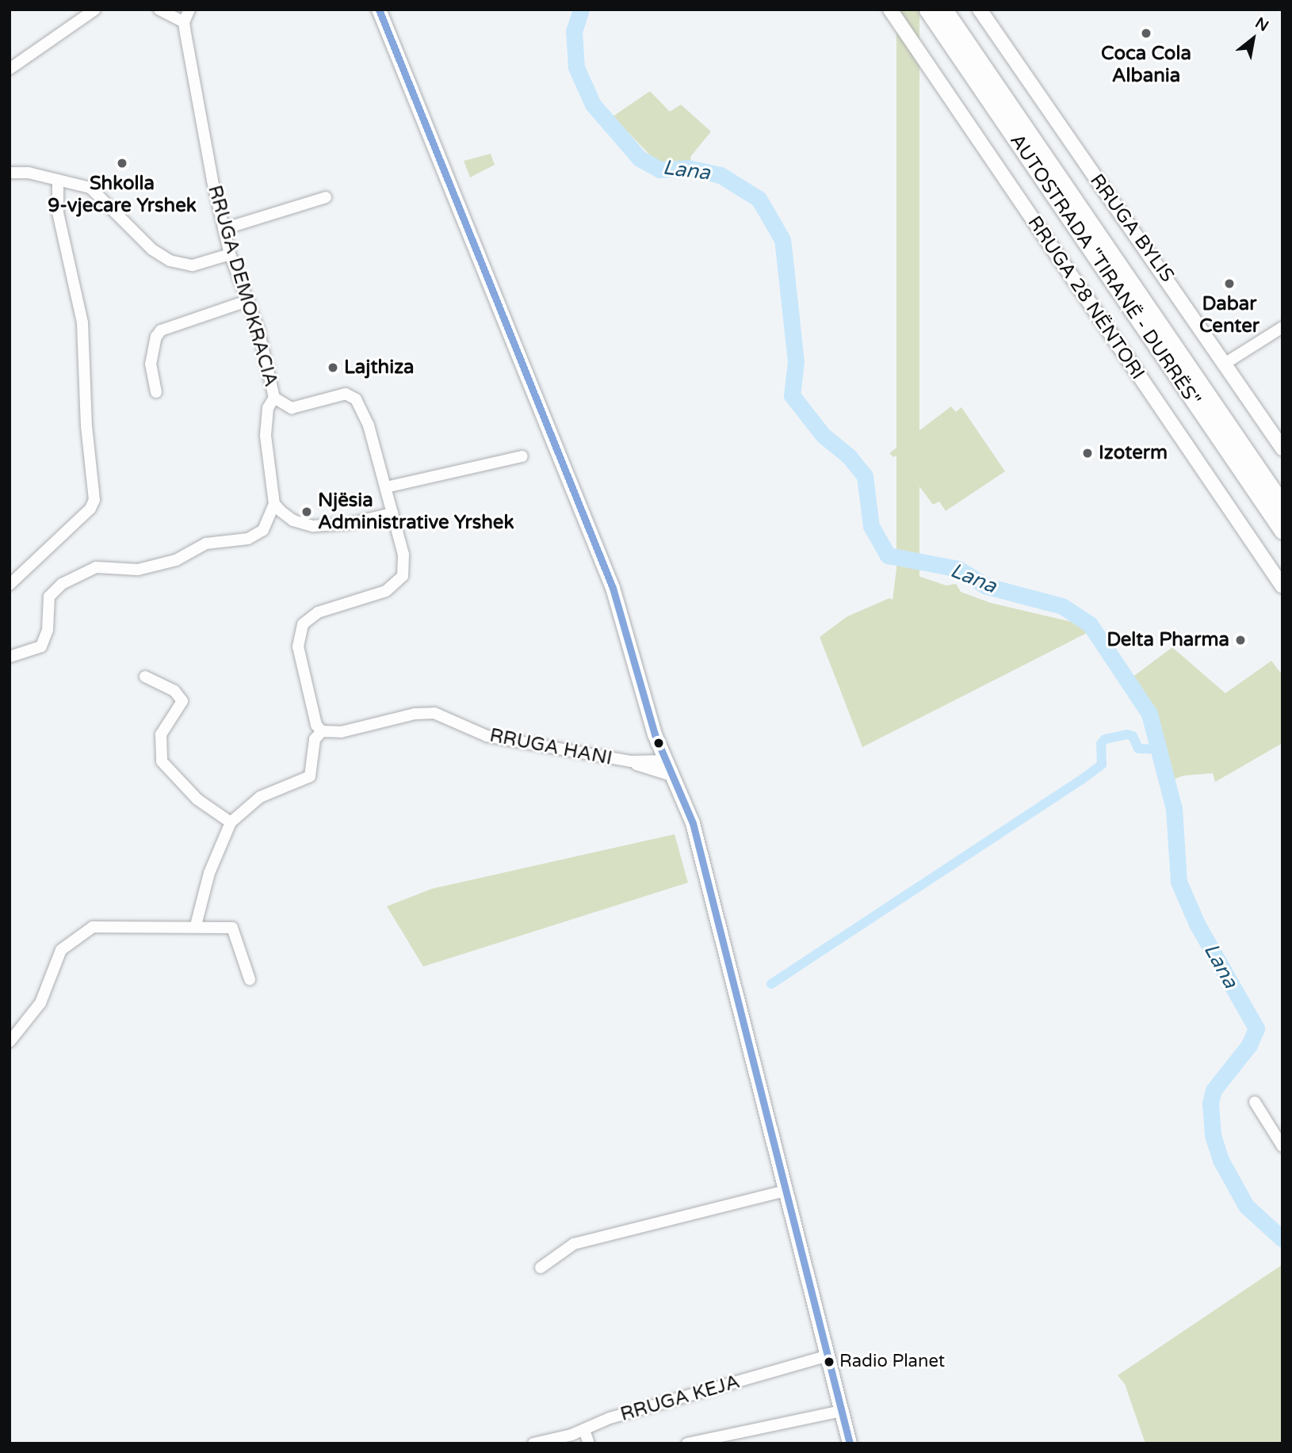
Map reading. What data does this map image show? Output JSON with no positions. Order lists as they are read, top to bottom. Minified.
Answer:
{"streets":{"highway":["AUTOSTRADA \"TIRANË - DURRËS\""],"main road":["RRUGA BYLIS","RRUGA 28 NËNTORI"],"street":["RRUGA DEMOKRACIA","RRUGA HANI","RRUGA KEJA"]},"water":["Lana"],"places":["Coca Cola Albania","Shkolla 9-vjecare Yrshek","Dabar Center","Lajthiza","Izoterm","Njësia Administrative Yrshek","Delta Pharma","Radio Planet"],"north":"top right"}
